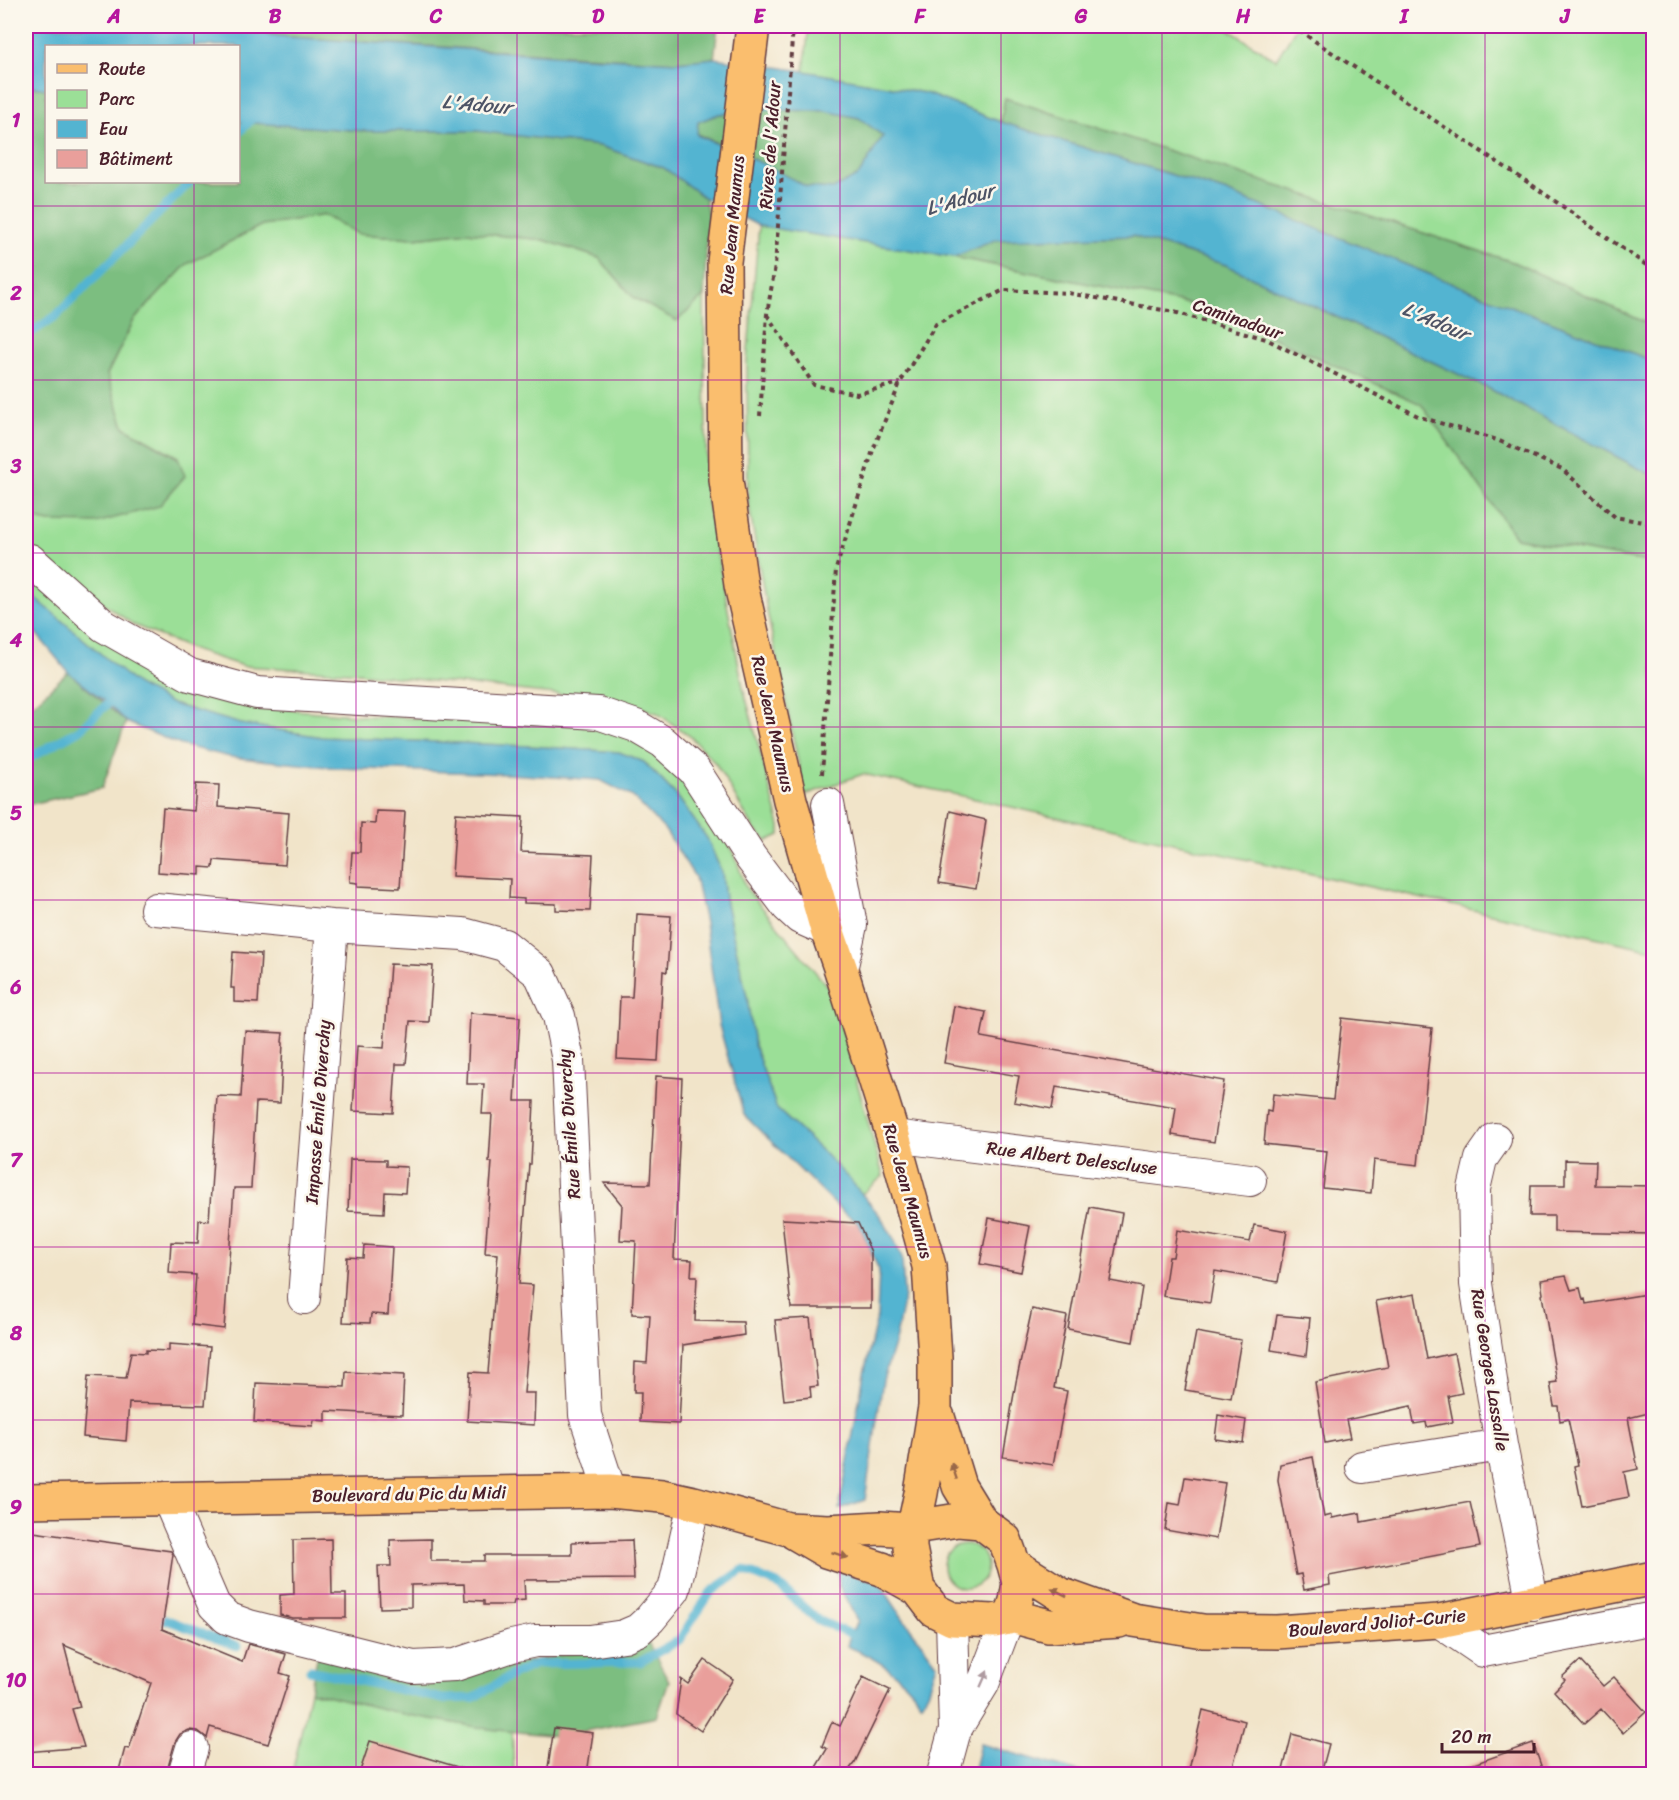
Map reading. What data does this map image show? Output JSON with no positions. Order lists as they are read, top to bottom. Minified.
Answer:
{"streets":{"main road":["Rue Jean Maumus","Boulevard du Pic du Midi","Boulevard Joliot-Curie"],"street":["Impasse Émile Diverchy","Rue Émile Diverchy","Rue Albert Delescluse","Rue Georges Lassalle"],"path":["Rives de l'Adour","Caminadour"]},"crossings":[["Rue Jean Maumus","Rue Albert Delescluse"],["Impasse Émile Diverchy","Rue Émile Diverchy"],["Rue Émile Diverchy","Boulevard du Pic du Midi"],["Rue Georges Lassalle","Boulevard Joliot-Curie"]],"water":["L'Adour"],"legend":["Route","Parc","Eau","Bâtiment"],"scale_bar":"20 m","grid":{"columns":["A","B","C","D","E","F","G","H","I","J"],"rows":["1","2","3","4","5","6","7","8","9","10"]}}
